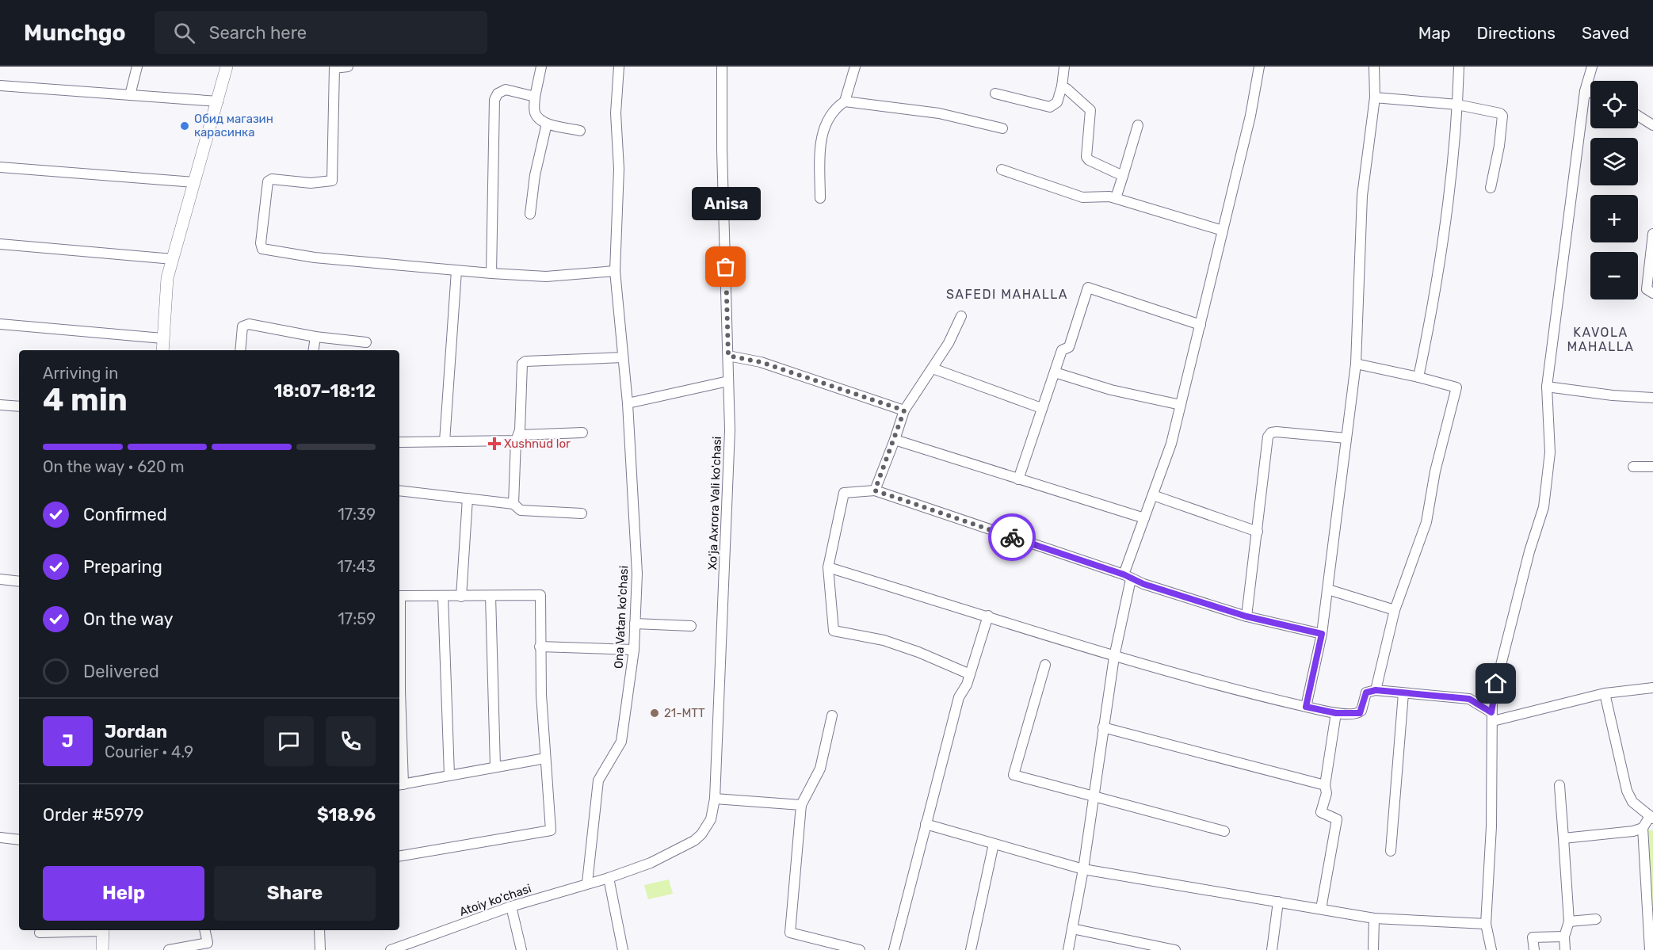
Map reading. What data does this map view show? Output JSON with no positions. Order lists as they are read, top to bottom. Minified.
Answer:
{"streets":{"street":["Xo'ja Axrora Vali ko'chasi","Ona Vatan ko'chasi","Atoiy ko'chasi"]},"crossings":[["Xo'ja Axrora Vali ko'chasi","Atoiy ko'chasi"],["Ona Vatan ko'chasi","Atoiy ko'chasi"]],"districts":["SAFEDI MAHALLA","KAVOLA MAHALLA"],"places":{"other":["Обид магазин карасинка","Anisa","21-MTT"],"health":["Xushnud lor"]},"page":{"header":"Munchgo","search":"Search here","nav":["Map","Directions","Saved"],"map_buttons":["+","−"],"bubble":"Anisa","heading":["4 min","Arriving in","18:07–18:12"],"panel":["Jordan","Courier · 4.9","Order #5979","$18.96"],"bar":"On the way · 620 m","list":[["Confirmed","17:39"],["Preparing","17:43"],["On the way","17:59"],"Delivered"],"round":"J","buttons":["Help","Share"]}}
